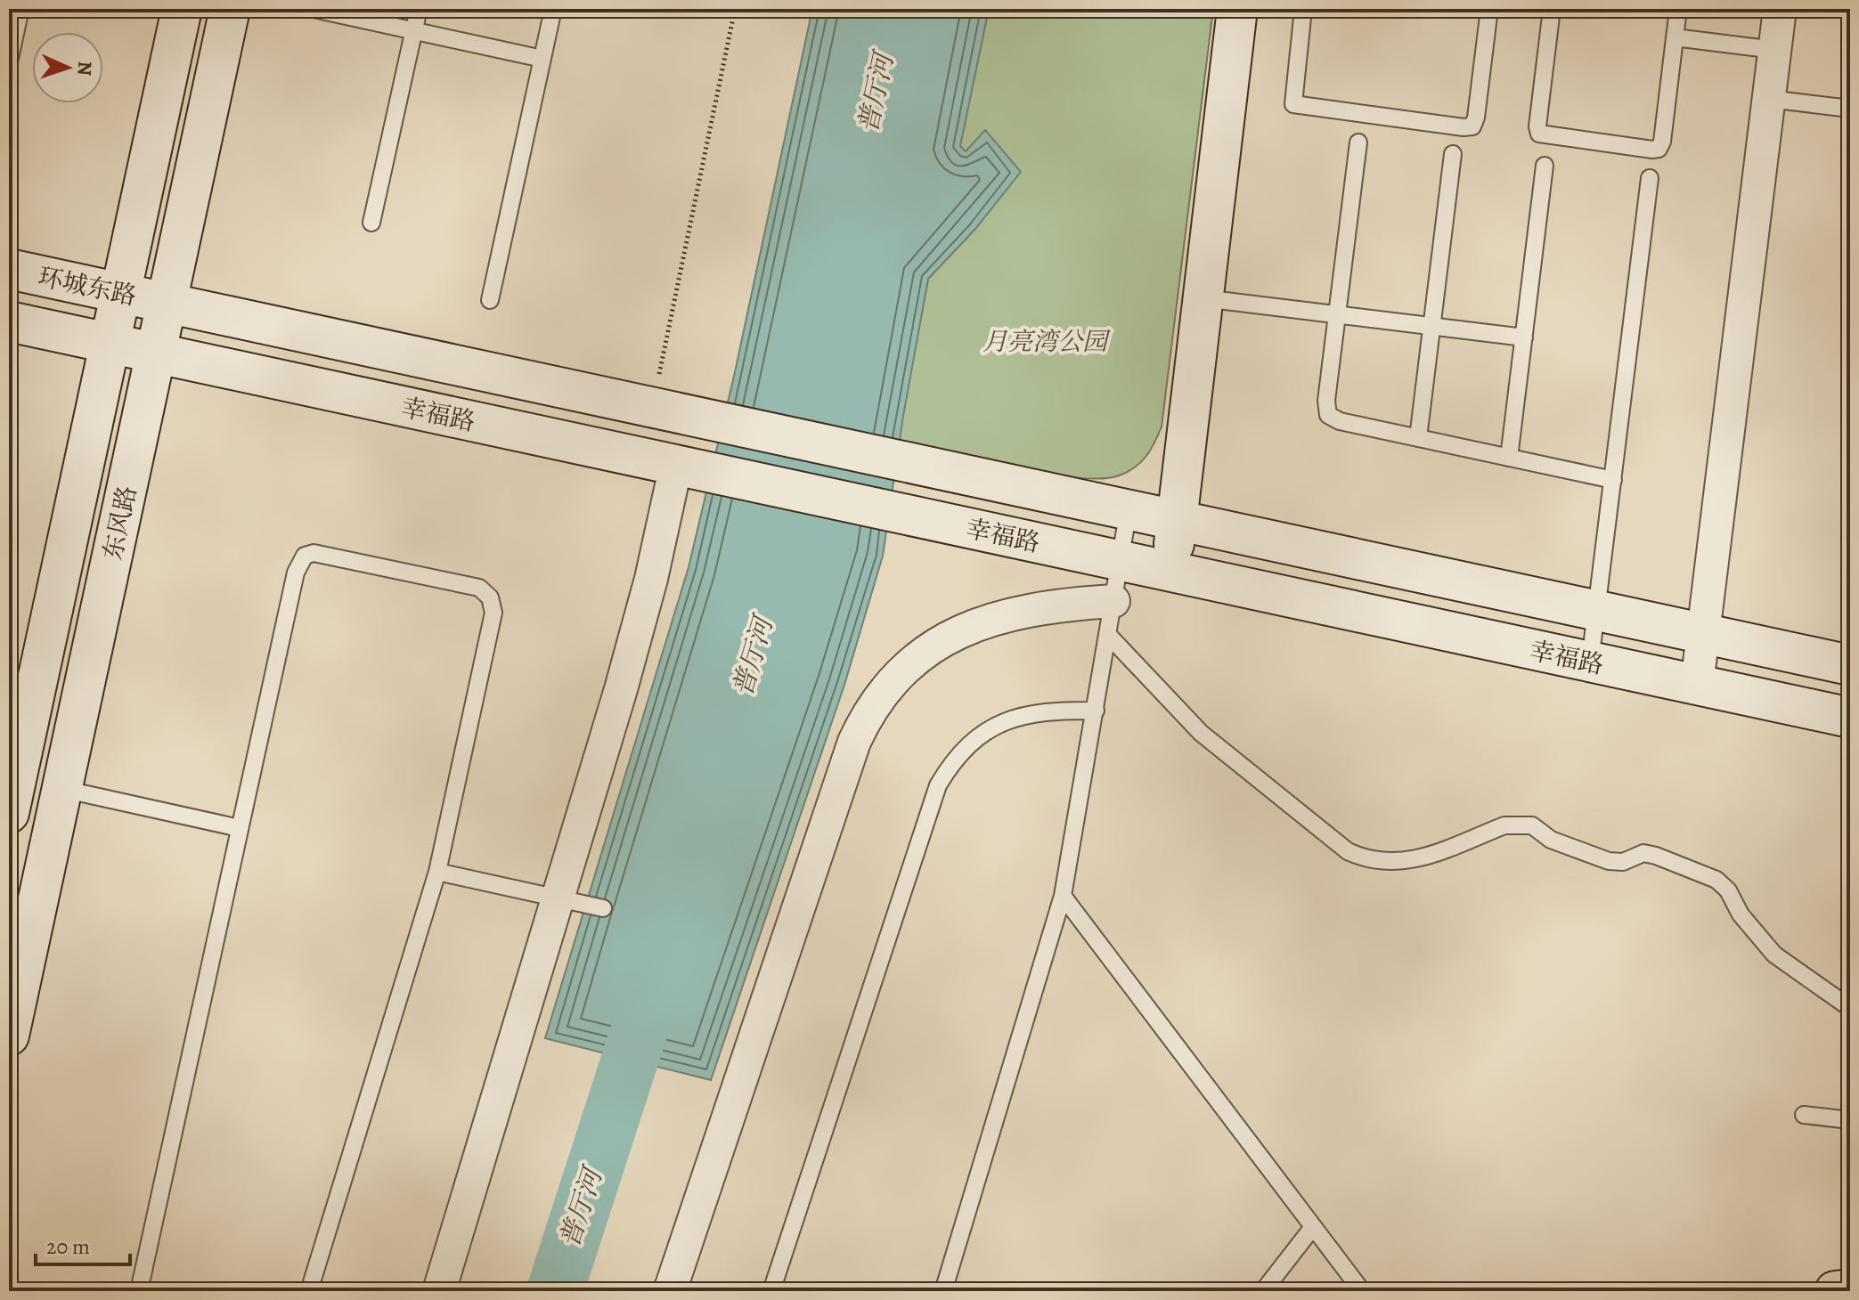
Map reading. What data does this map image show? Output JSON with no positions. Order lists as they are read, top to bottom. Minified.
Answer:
{"streets":{"main road":["环城东路","幸福路","东风路"]},"crossings":[["环城东路","幸福路"],["环城东路","东风路"],["幸福路","东风路"]],"water":["普厅河"],"parks":["月亮湾公园"],"scale_bar":"20 m","north":"right"}
